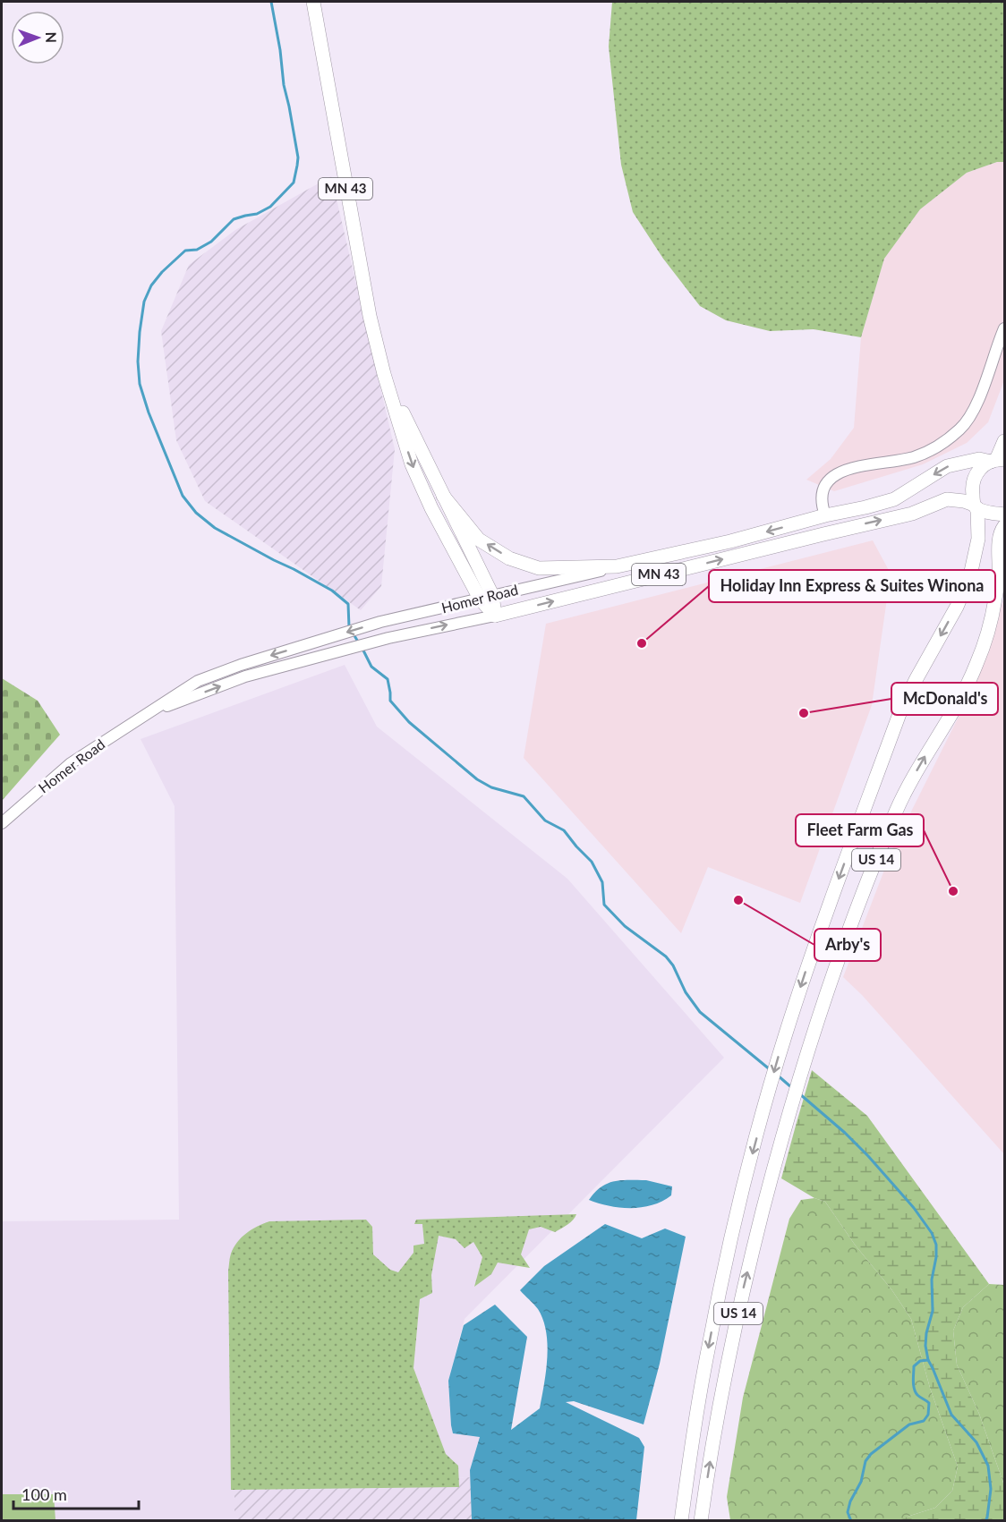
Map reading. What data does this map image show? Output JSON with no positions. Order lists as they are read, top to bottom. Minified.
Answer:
{"streets":{"main road":["MN 43","Homer Road","US 14"]},"crossings":[["MN 43","Homer Road"],["MN 43","US 14"],["Homer Road","US 14"]],"places":["Holiday Inn Express & Suites Winona","McDonald's","Fleet Farm Gas","Arby's"],"scale_bar":"100 m","north":"right"}
